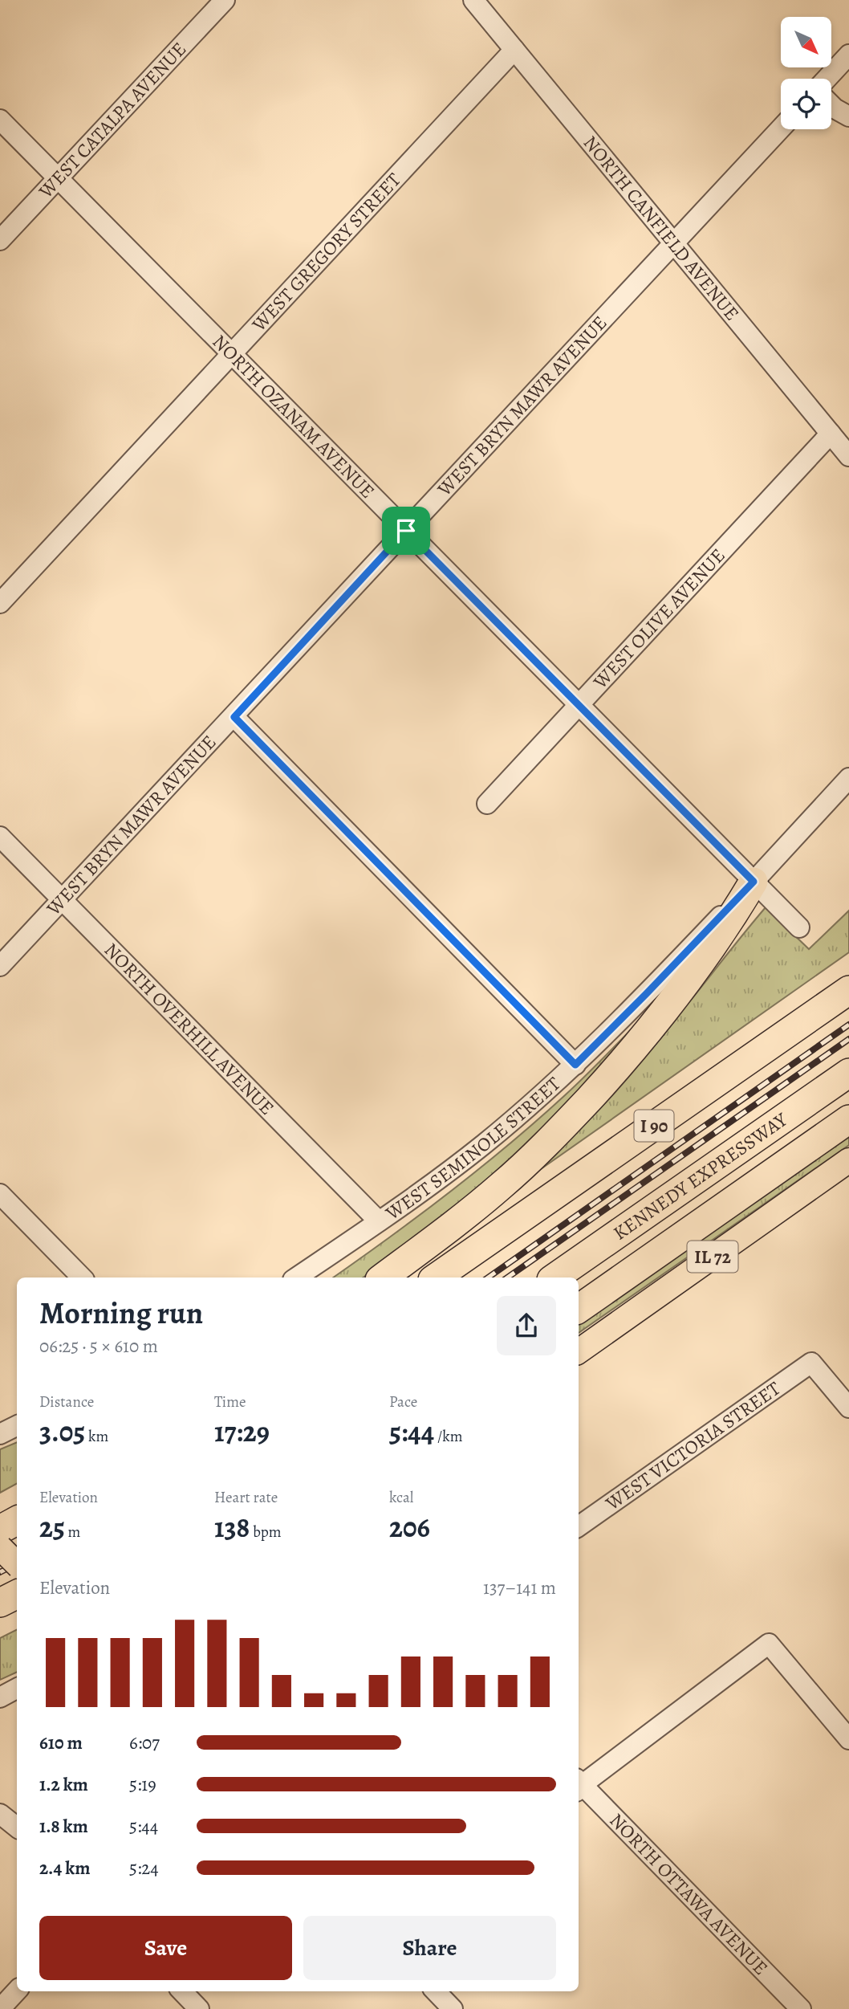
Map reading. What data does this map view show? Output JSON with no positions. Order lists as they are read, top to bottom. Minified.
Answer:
{"streets":{"highway":["I 90","KENNEDY EXPRESSWAY"],"main road":["IL 72"],"street":["WEST CATALPA AVENUE","NORTH CANFIELD AVENUE","WEST GREGORY STREET","WEST BRYN MAWR AVENUE","NORTH OZANAM AVENUE","WEST OLIVE AVENUE","NORTH OVERHILL AVENUE","WEST SEMINOLE STREET","WEST VICTORIA STREET","NORTH OTTAWA AVENUE"]},"crossings":[["WEST CATALPA AVENUE","NORTH OZANAM AVENUE"],["NORTH CANFIELD AVENUE","WEST GREGORY STREET"],["NORTH CANFIELD AVENUE","WEST BRYN MAWR AVENUE"],["NORTH CANFIELD AVENUE","WEST OLIVE AVENUE"],["WEST GREGORY STREET","NORTH OZANAM AVENUE"],["WEST BRYN MAWR AVENUE","NORTH OZANAM AVENUE"],["WEST BRYN MAWR AVENUE","NORTH OVERHILL AVENUE"],["NORTH OZANAM AVENUE","WEST OLIVE AVENUE"],["NORTH OZANAM AVENUE","WEST SEMINOLE STREET"],["NORTH OVERHILL AVENUE","WEST SEMINOLE STREET"]],"north":"bottom right","page":{"heading":["Morning run","06:25 · 5 × 610 m"],"stats":[["Distance","3.05 km"],["Time","17:29"],["Pace","5:44 /km"],["Elevation","25 m"],["Heart rate","138 bpm"],["kcal","206"]],"chart":["Elevation","137–141 m"],"list":[{"name":"610 m","note":"6:07"},{"name":"1.2 km","note":"5:19"},{"name":"1.8 km","note":"5:44"},{"name":"2.4 km","note":"5:24"}],"buttons":["Save","Share"]}}
